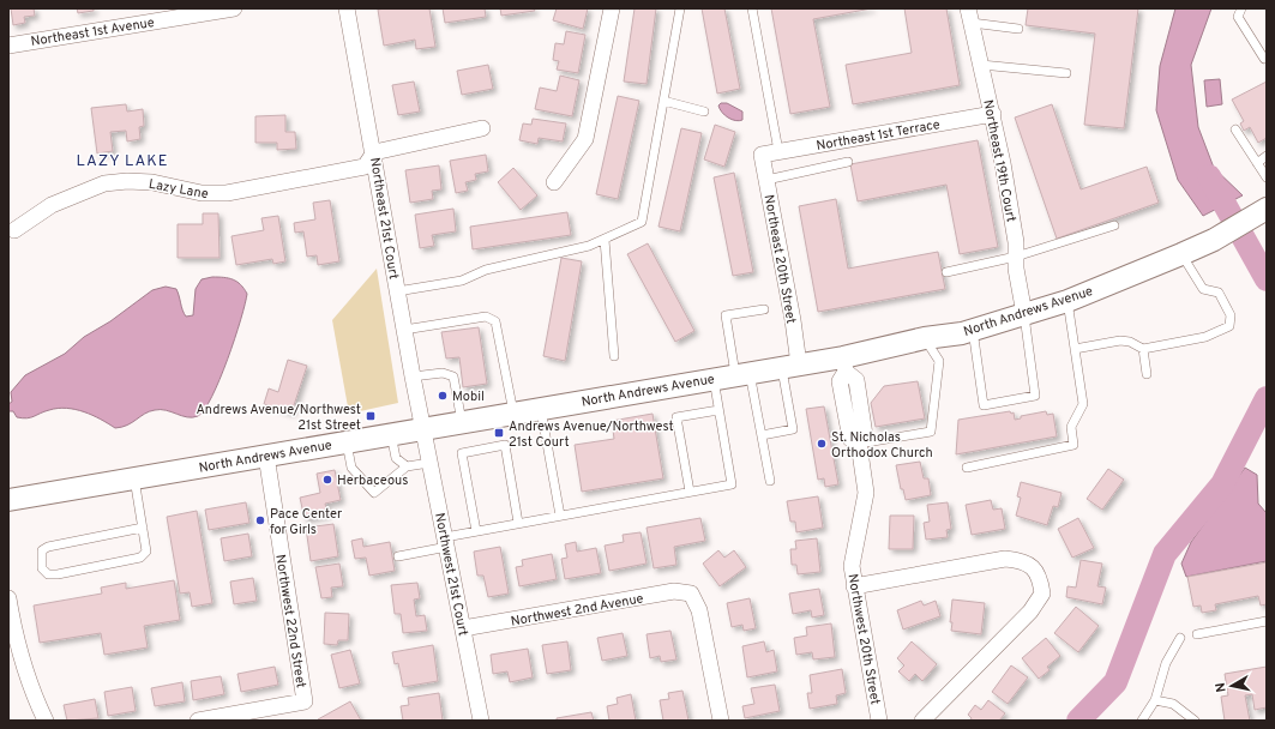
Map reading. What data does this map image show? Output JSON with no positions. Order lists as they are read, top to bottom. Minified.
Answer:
{"streets":{"main road":["North Andrews Avenue"],"street":["Northeast 1st Avenue","Northeast 1st Terrace","Northeast 19th Court","Lazy Lane","Northeast 21st Court","Northeast 20th Street","Northwest 21st Court","Northwest 2nd Avenue","Northwest 22nd Street","Northwest 20th Street"]},"crossings":[["Northeast 1st Terrace","Northeast 19th Court"],["Northeast 1st Terrace","Northeast 20th Street"],["Northeast 19th Court","North Andrews Avenue"],["Lazy Lane","Northeast 21st Court"],["Northeast 21st Court","North Andrews Avenue"],["Northeast 21st Court","Northwest 21st Court"],["Northeast 20th Street","North Andrews Avenue"],["North Andrews Avenue","Northwest 21st Court"],["North Andrews Avenue","Northwest 22nd Street"],["North Andrews Avenue","Northwest 20th Street"],["Northwest 21st Court","Northwest 2nd Avenue"]],"districts":["LAZY LAKE"],"places":{"other":["Mobil","St. Nicholas Orthodox Church","Herbaceous","Pace Center for Girls"],"transit":["Andrews Avenue/Northwest 21st Street","Andrews Avenue/Northwest 21st Court"]},"north":"left"}
